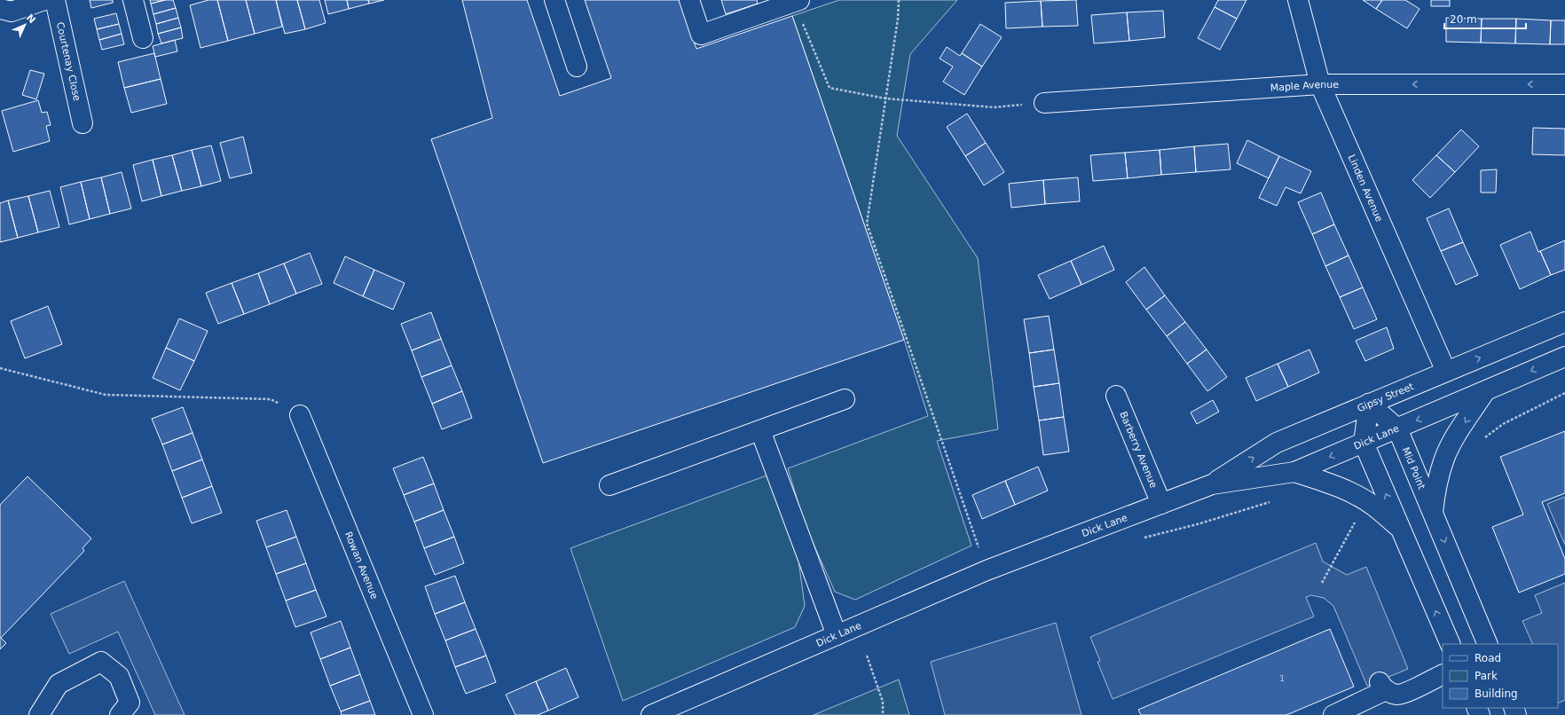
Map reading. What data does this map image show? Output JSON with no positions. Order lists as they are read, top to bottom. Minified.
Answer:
{"streets":{"street":["Courtenay Close","Maple Avenue","Linden Avenue","Gipsy Street","Dick Lane","Barberry Avenue","Mid Point","Rowan Avenue"]},"crossings":[["Maple Avenue","Linden Avenue"],["Linden Avenue","Gipsy Street"],["Gipsy Street","Dick Lane"],["Gipsy Street","Mid Point"],["Dick Lane","Barberry Avenue"],["Dick Lane","Mid Point"]],"one_way":["Maple Avenue","Gipsy Street"],"house_numbers":["1"],"legend":["Road","Park","Building"],"scale_bar":"20 m","north":"top right"}
